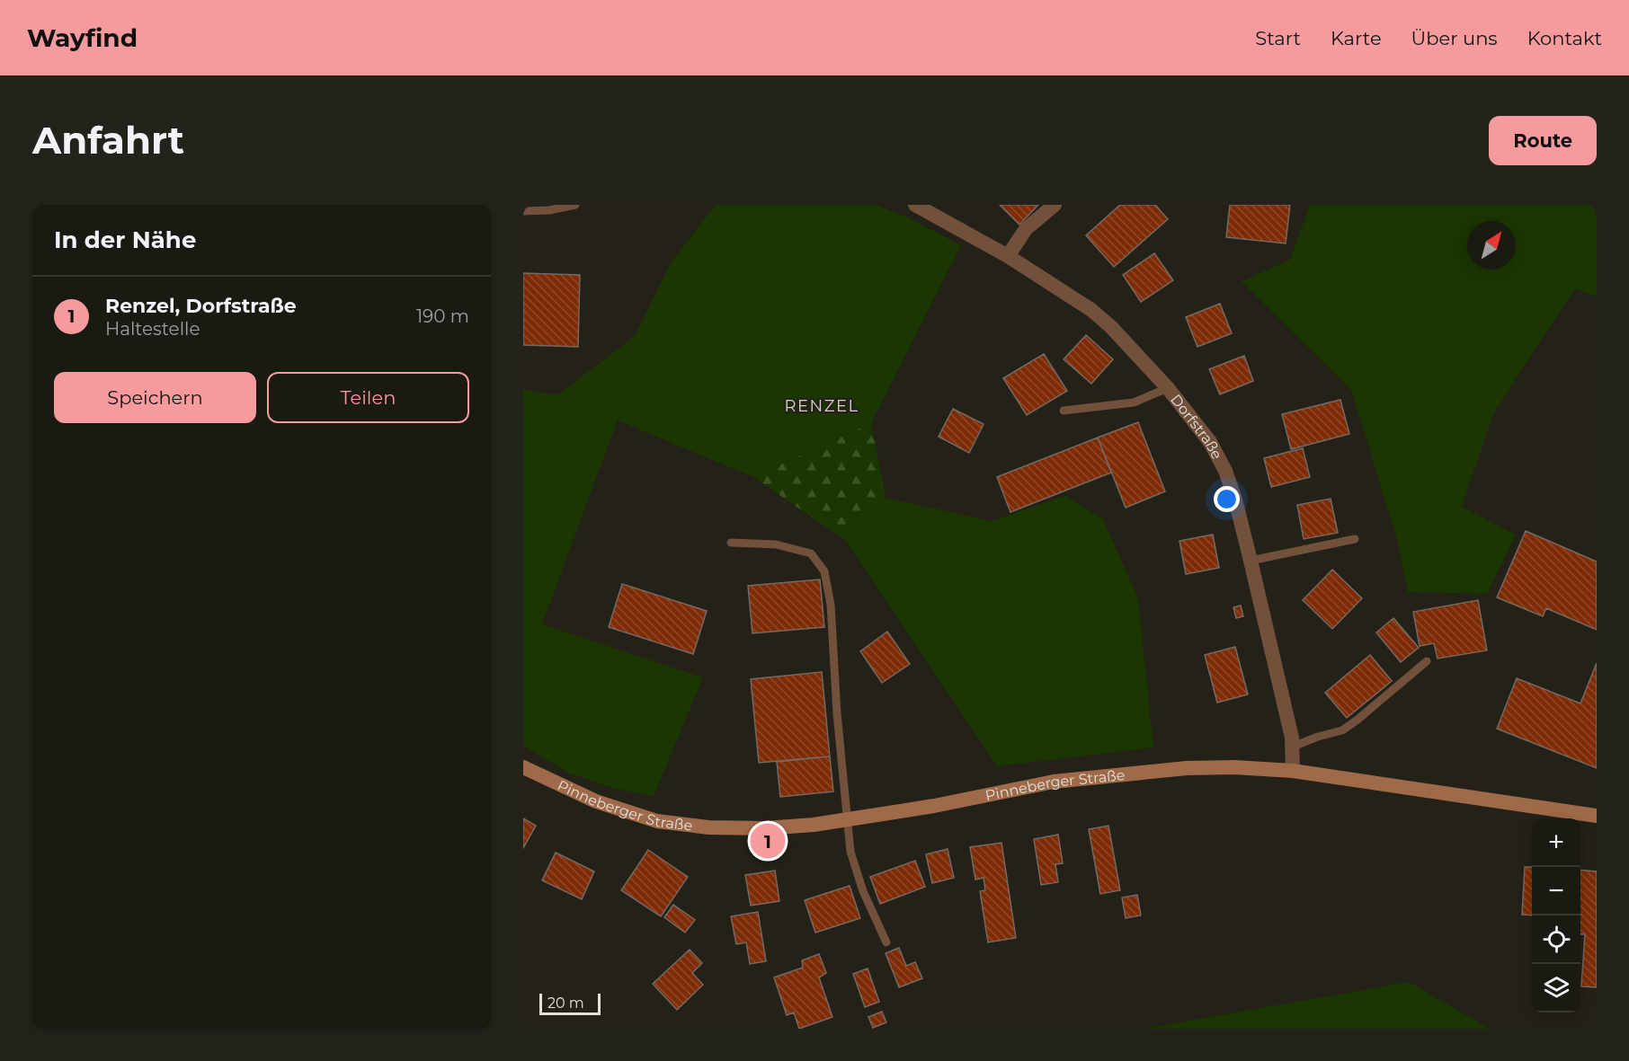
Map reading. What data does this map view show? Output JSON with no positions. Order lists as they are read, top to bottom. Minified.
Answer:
{"streets":{"main road":["Pinneberger Straße"],"street":["Dorfstraße"]},"crossings":[["Dorfstraße","Pinneberger Straße"]],"districts":["RENZEL"],"scale_bar":"20 m","north":"top right","page":{"header":"Wayfind","nav":["Start","Karte","Über uns","Kontakt"],"buttons":["Route",["Speichern","Teilen"]],"title":"Anfahrt","heading":"In der Nähe","list":[{"mark":"1","name":"Renzel, Dorfstraße","note":"Haltestelle","value":"190 m"}],"map_buttons":["+","−"],"pins":"1","scale":"20 m"}}
